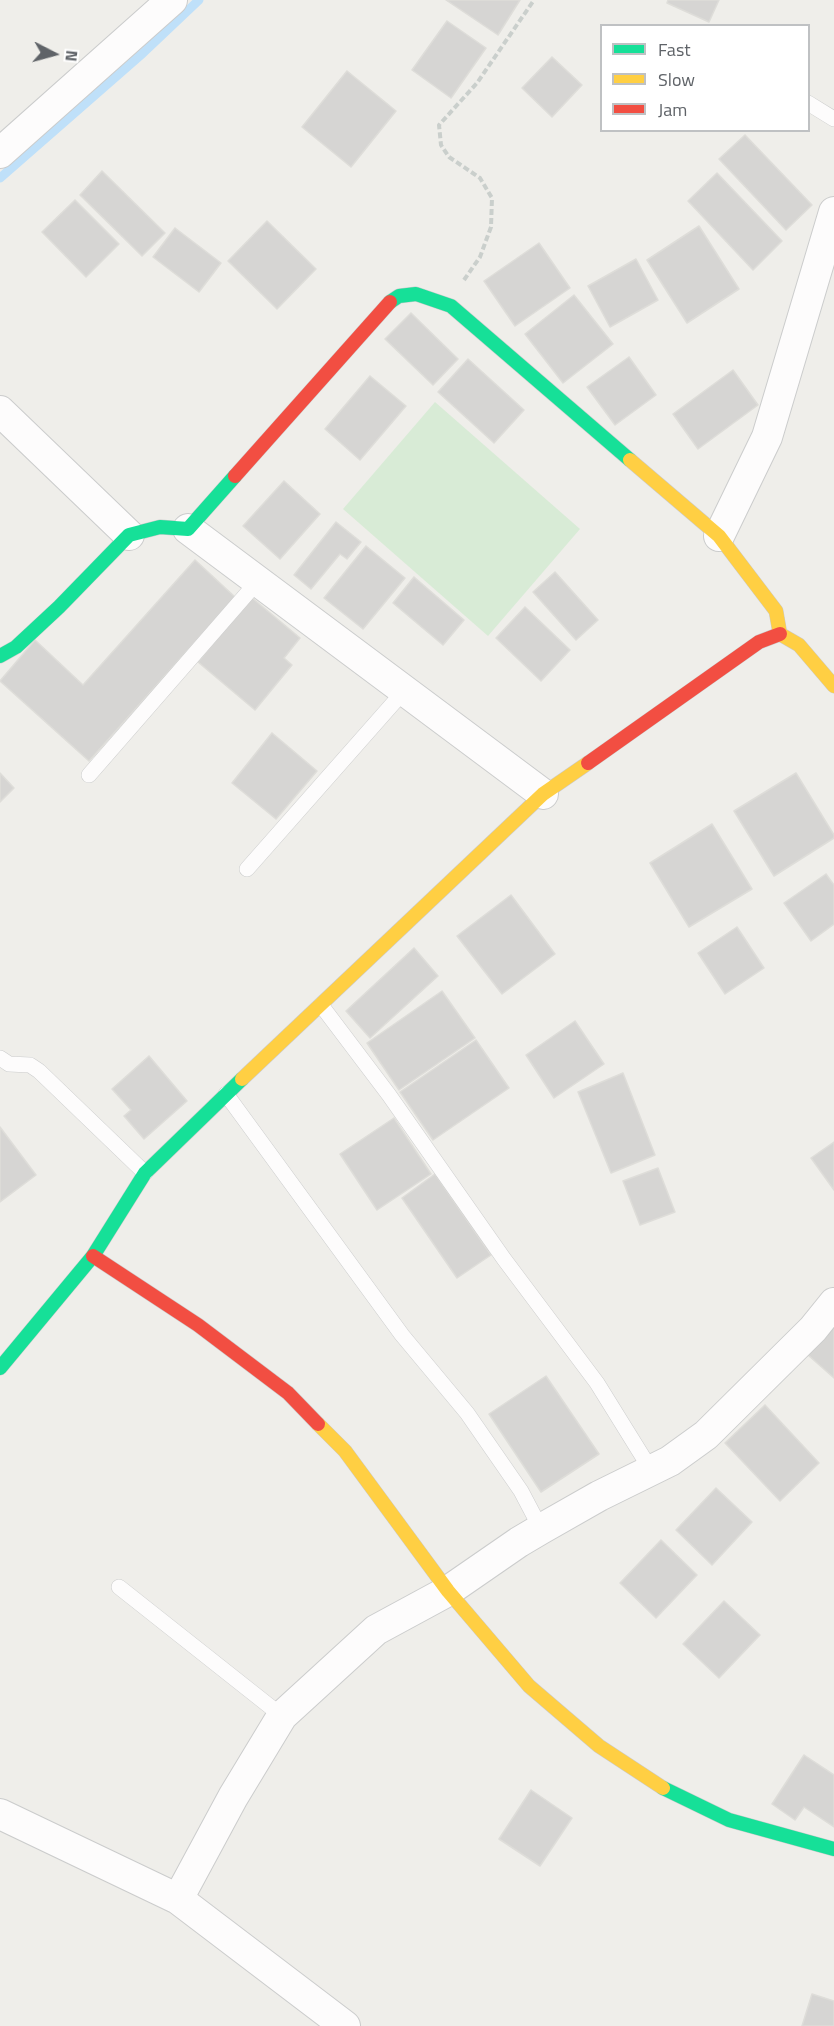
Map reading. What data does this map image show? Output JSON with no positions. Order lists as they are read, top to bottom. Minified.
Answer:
{"legend":["Fast","Slow","Jam"],"north":"right"}
